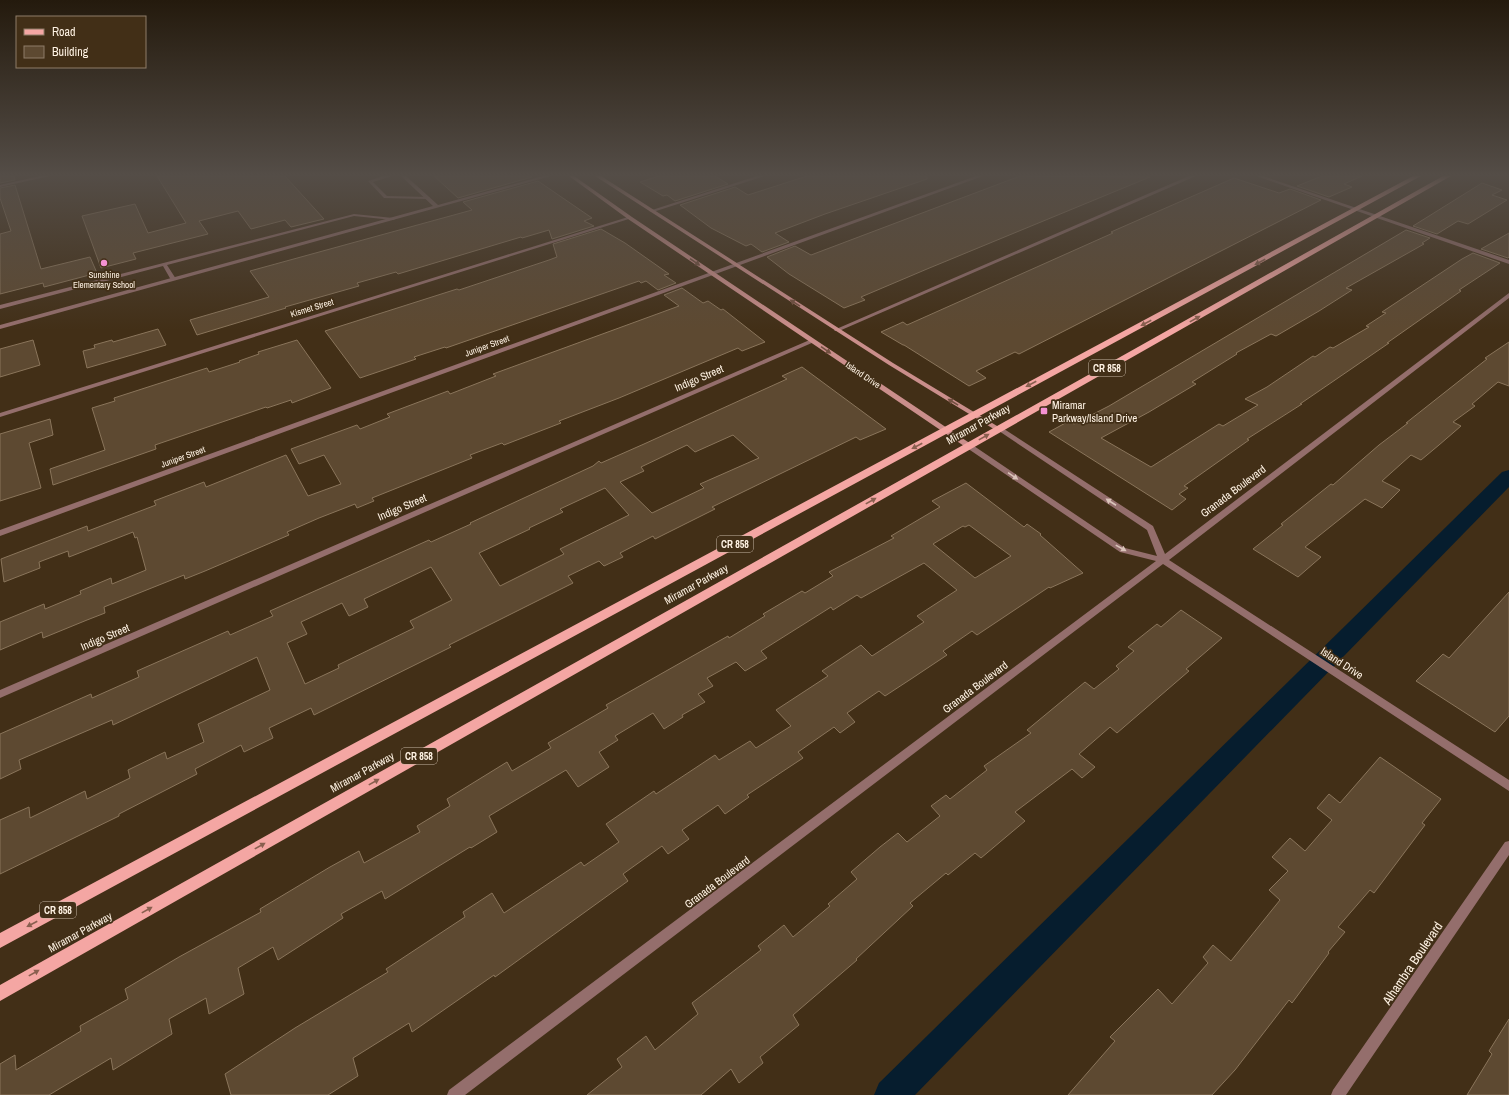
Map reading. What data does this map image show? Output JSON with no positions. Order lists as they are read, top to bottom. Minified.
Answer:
{"streets":{"main road":["CR 858","Miramar Parkway"],"street":["Kismet Street","Juniper Street","Island Drive","Indigo Street","Granada Boulevard","Alhambra Boulevard"]},"crossings":[["Juniper Street","Island Drive"],["Island Drive","Indigo Street"],["Island Drive","Miramar Parkway"],["Island Drive","Granada Boulevard"]],"places":{"other":["Sunshine Elementary School"],"transit":["Miramar Parkway/Island Drive"]},"legend":["Road","Building"]}
